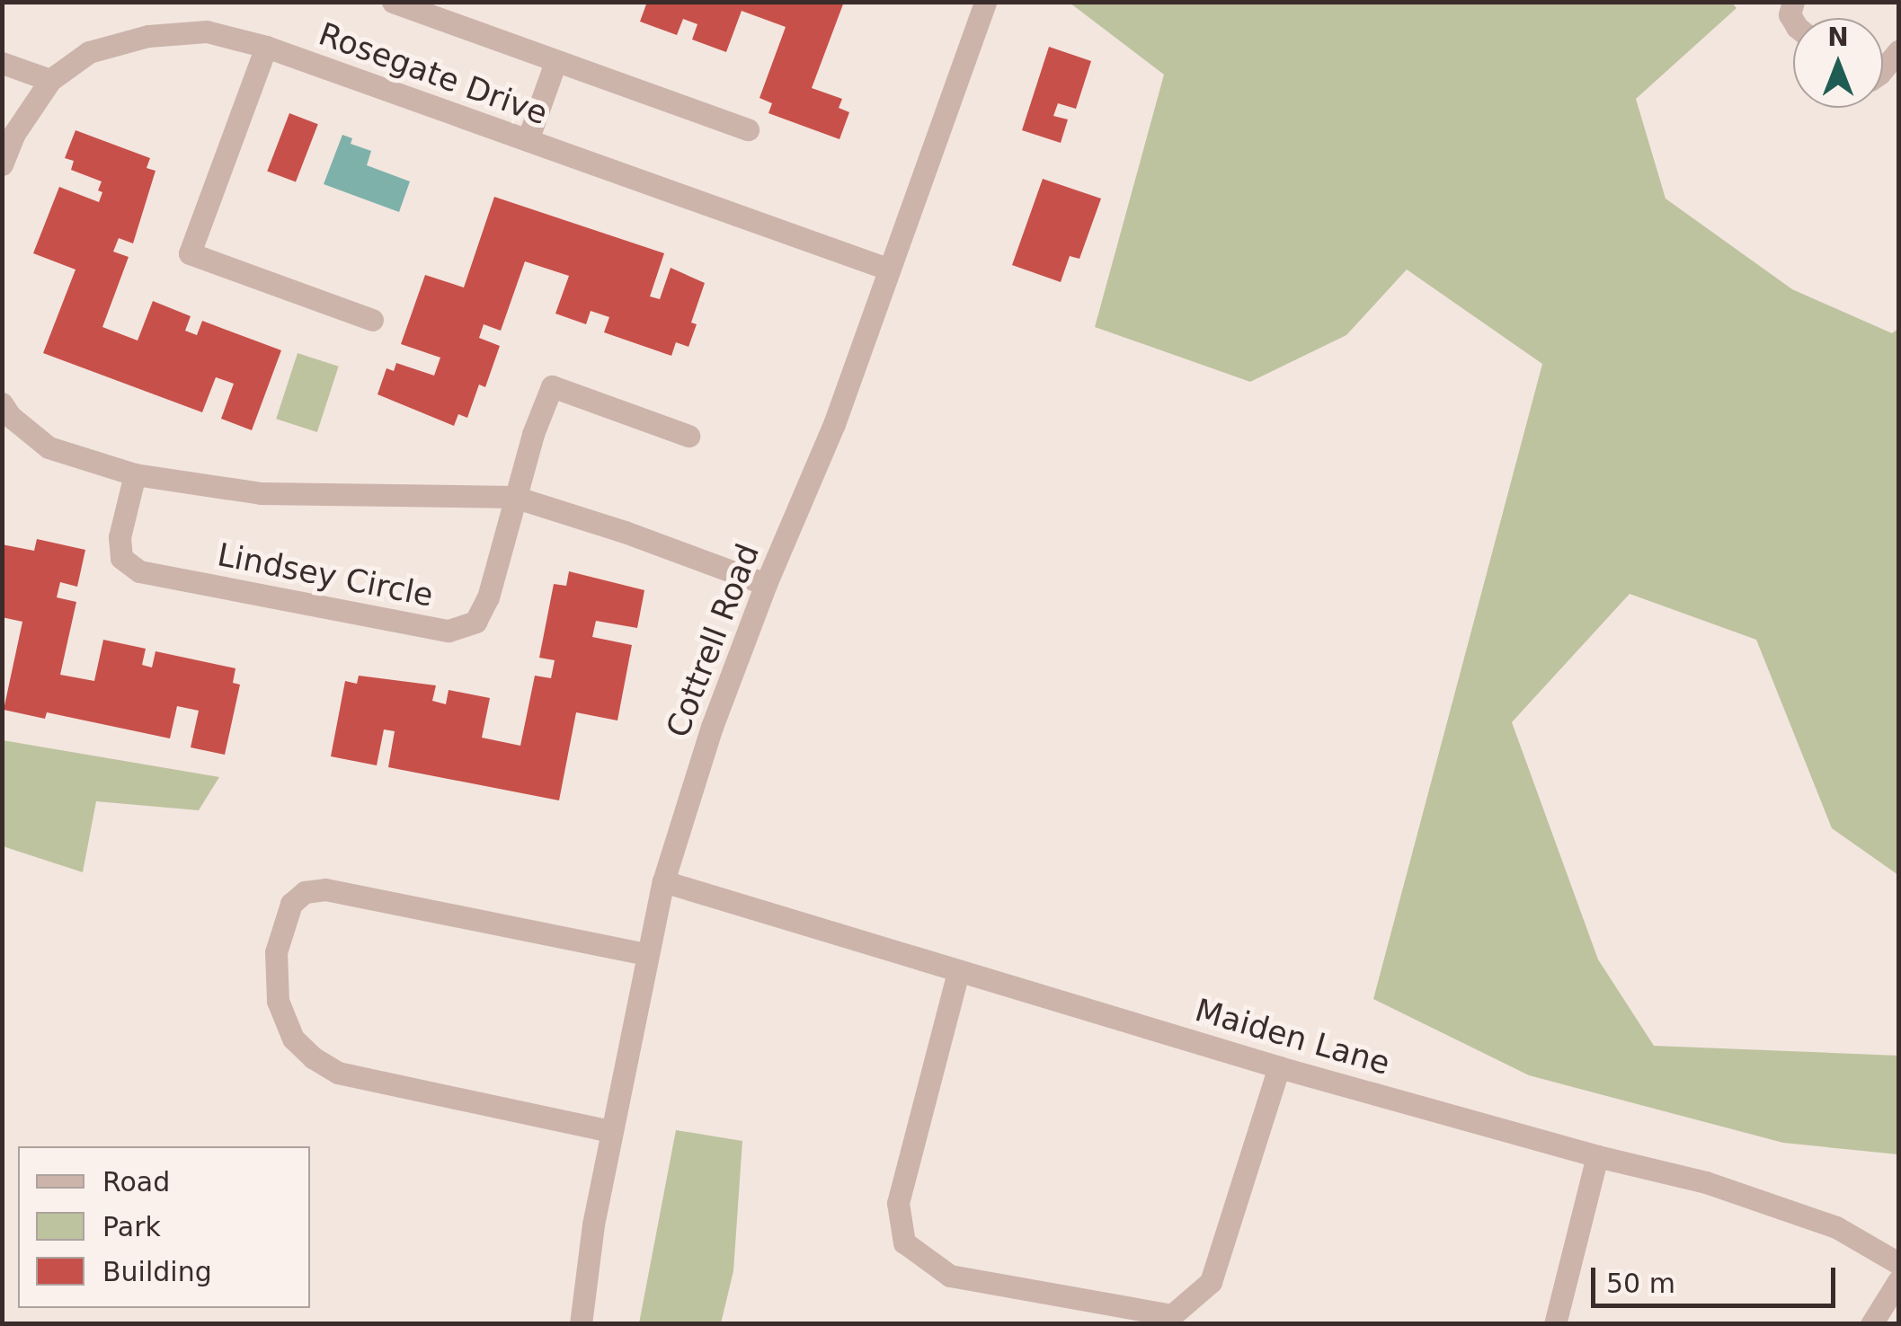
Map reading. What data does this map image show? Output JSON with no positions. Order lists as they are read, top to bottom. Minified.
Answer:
{"streets":{"street":["Rosegate Drive","Lindsey Circle","Cottrell Road","Maiden Lane"]},"crossings":[["Rosegate Drive","Cottrell Road"],["Cottrell Road","Maiden Lane"]],"legend":["Road","Park","Building"],"scale_bar":"50 m","north":"top"}
